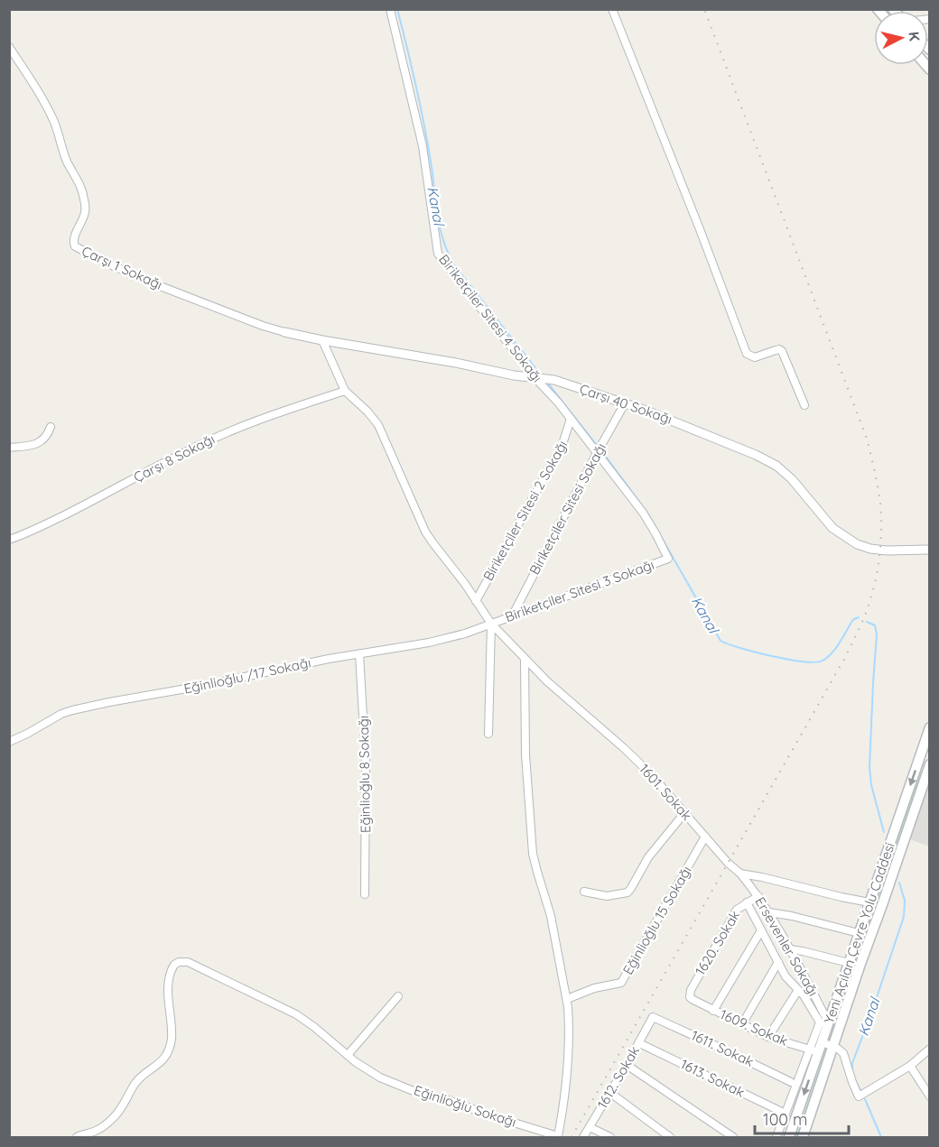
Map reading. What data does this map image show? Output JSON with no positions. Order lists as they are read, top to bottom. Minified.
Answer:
{"streets":{"main road":["Yeni Açılan Çevre Yolu Caddesi"],"street":["Çarşı 1 Sokağı","Biriketçiler Sitesi 4 Sokağı","Çarşı 40 Sokağı","Çarşı 8 Sokağı","Biriketçiler Sitesi Sokağı","Biriketçiler Sitesi 2 Sokağı","Biriketçiler Sitesi 3 Sokağı","Eğinlioğlu /17 Sokağı","Eğinlioğlu 8 Sokağı","1601. Sokak","Eğinlioğlu 15 Sokağı","1620. Sokak","Ersevenler Sokağı","1609. Sokak","1611. Sokak","1612. Sokak","1613. Sokak","Eğinlioğlu Sokağı"]},"crossings":[["Çarşı 1 Sokağı","Çarşı 40 Sokağı"],["Biriketçiler Sitesi 4 Sokağı","Çarşı 40 Sokağı"],["Biriketçiler Sitesi 4 Sokağı","Biriketçiler Sitesi Sokağı"],["Biriketçiler Sitesi 4 Sokağı","Biriketçiler Sitesi 2 Sokağı"],["Biriketçiler Sitesi 4 Sokağı","Biriketçiler Sitesi 3 Sokağı"],["Çarşı 40 Sokağı","Biriketçiler Sitesi Sokağı"],["Çarşı 8 Sokağı","1601. Sokak"],["Biriketçiler Sitesi Sokağı","Biriketçiler Sitesi 3 Sokağı"],["Biriketçiler Sitesi 2 Sokağı","1601. Sokak"],["Biriketçiler Sitesi 3 Sokağı","Eğinlioğlu /17 Sokağı"],["Biriketçiler Sitesi 3 Sokağı","1601. Sokak"],["Eğinlioğlu /17 Sokağı","Eğinlioğlu 8 Sokağı"],["Eğinlioğlu /17 Sokağı","1601. Sokak"],["1601. Sokak","Eğinlioğlu 15 Sokağı"],["1601. Sokak","Ersevenler Sokağı"],["1601. Sokak","Eğinlioğlu Sokağı"],["Eğinlioğlu 15 Sokağı","Eğinlioğlu Sokağı"],["Yeni Açılan Çevre Yolu Caddesi","Ersevenler Sokağı"],["Yeni Açılan Çevre Yolu Caddesi","1609. Sokak"],["1620. Sokak","Ersevenler Sokağı"],["1620. Sokak","1609. Sokak"],["1611. Sokak","1612. Sokak"],["1612. Sokak","1613. Sokak"]],"water":["Kanal"],"scale_bar":"100 m","north":"right"}
